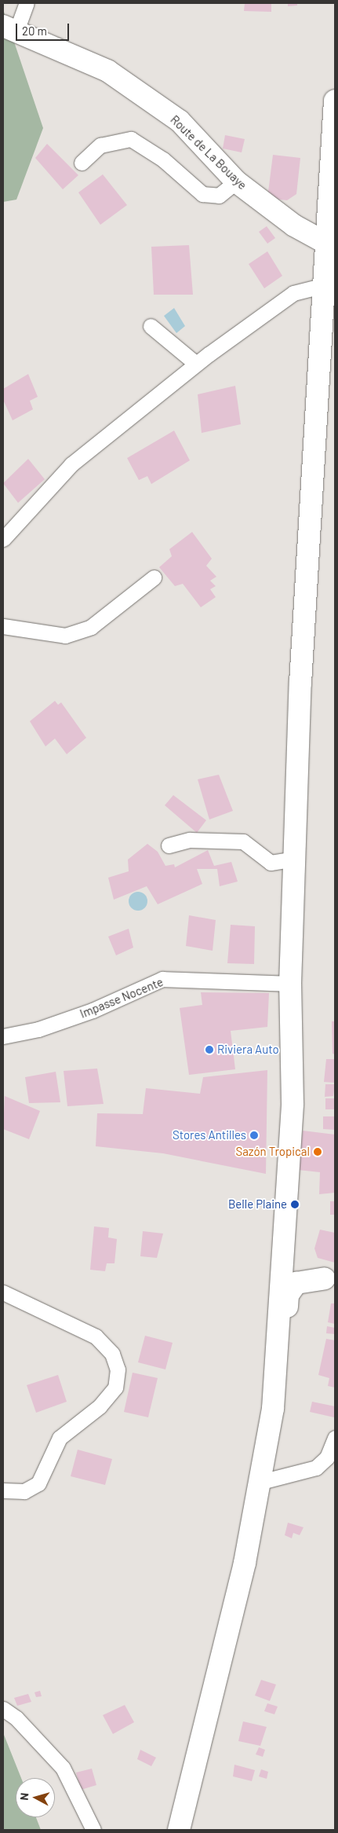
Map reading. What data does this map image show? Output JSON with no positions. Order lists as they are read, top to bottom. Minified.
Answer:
{"streets":{"main road":["Route de La Bouaye"],"street":["Impasse Nocente"]},"places":["Riviera Auto","Stores Antilles","Sazón Tropical","Belle Plaine"],"scale_bar":"20 m","north":"left"}
